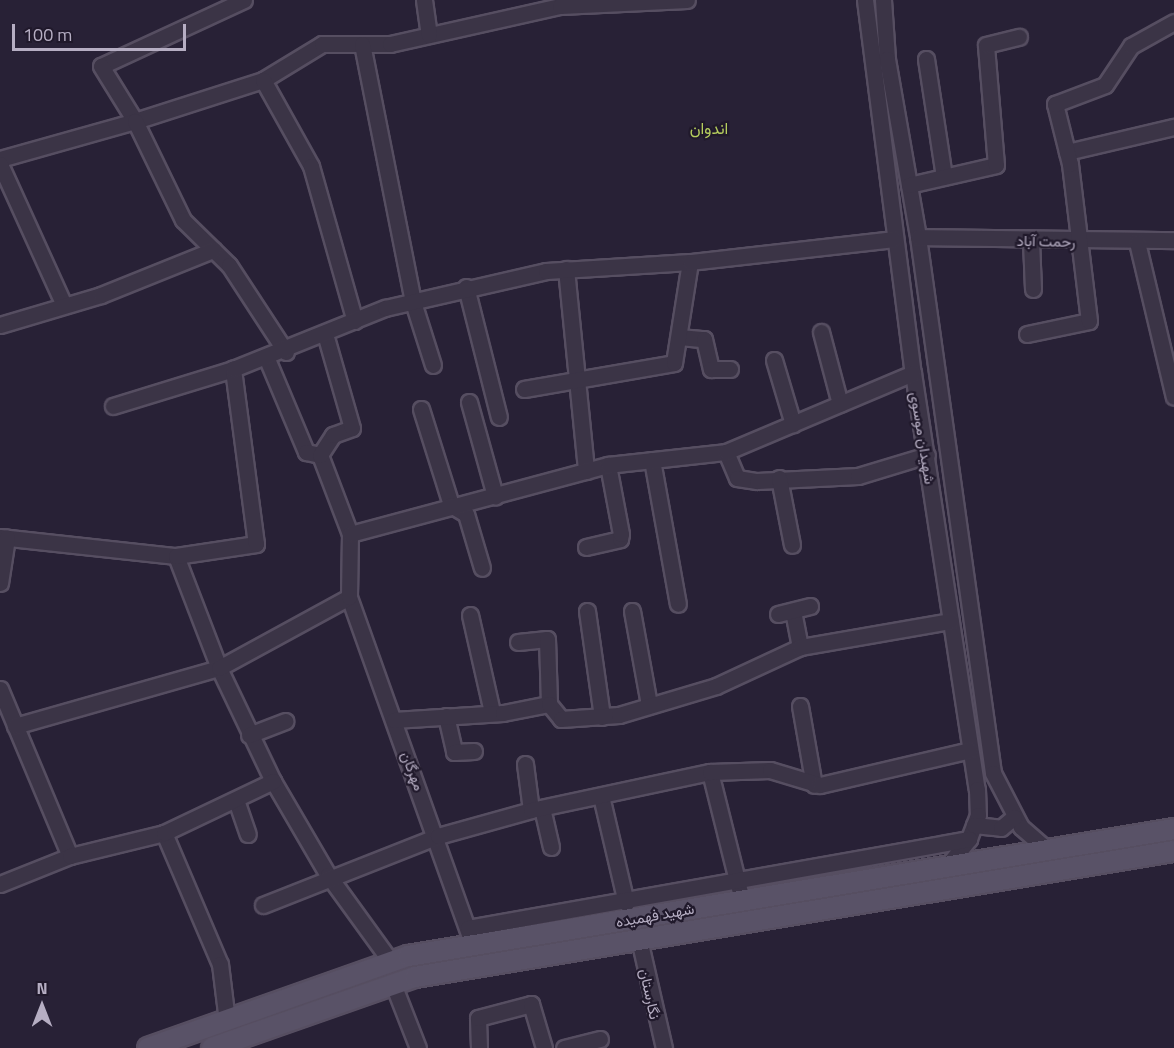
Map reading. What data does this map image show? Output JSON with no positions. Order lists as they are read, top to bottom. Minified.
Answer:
{"streets":{"main road":["شهید فهمیده"],"street":["رحمت آباد","شهیدان موسوی","مهرگان","نگارستان"]},"crossings":[["رحمت آباد","شهیدان موسوی"],["شهیدان موسوی","شهید فهمیده"],["مهرگان","شهید فهمیده"],["شهید فهمیده","نگارستان"]],"districts":["اندوان"],"scale_bar":"100 m","north":"top"}
